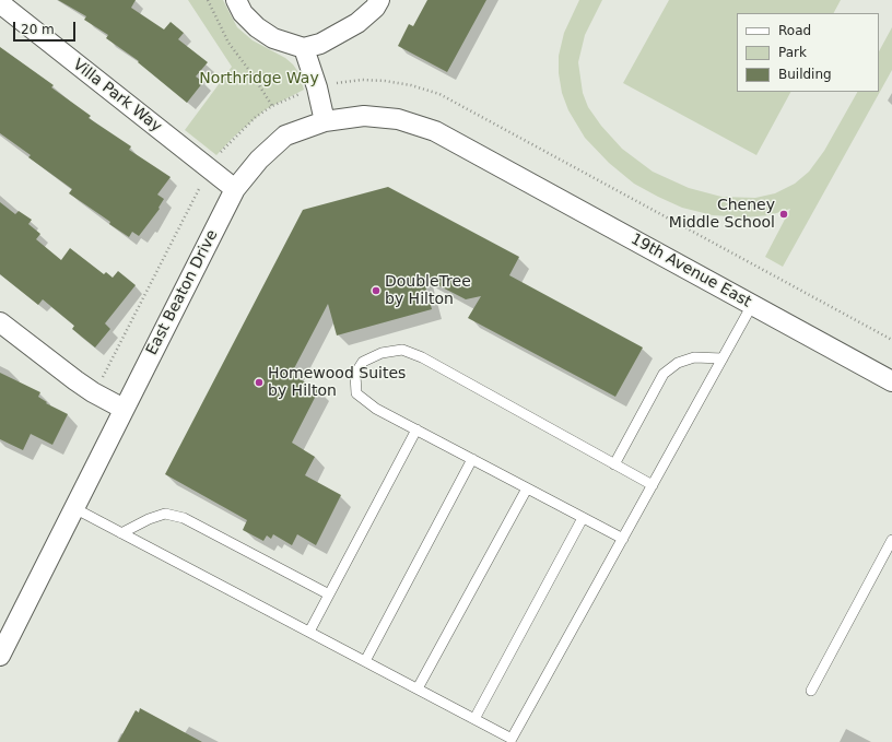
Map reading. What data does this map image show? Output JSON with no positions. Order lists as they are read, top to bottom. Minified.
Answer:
{"streets":{"street":["Villa Park Way","19th Avenue East","East Beaton Drive"]},"crossings":[["Villa Park Way","East Beaton Drive"],["19th Avenue East","East Beaton Drive"]],"parks":["Northridge Way"],"places":["Cheney Middle School","DoubleTree by Hilton","Homewood Suites by Hilton"],"legend":["Road","Park","Building"],"scale_bar":"20 m"}
